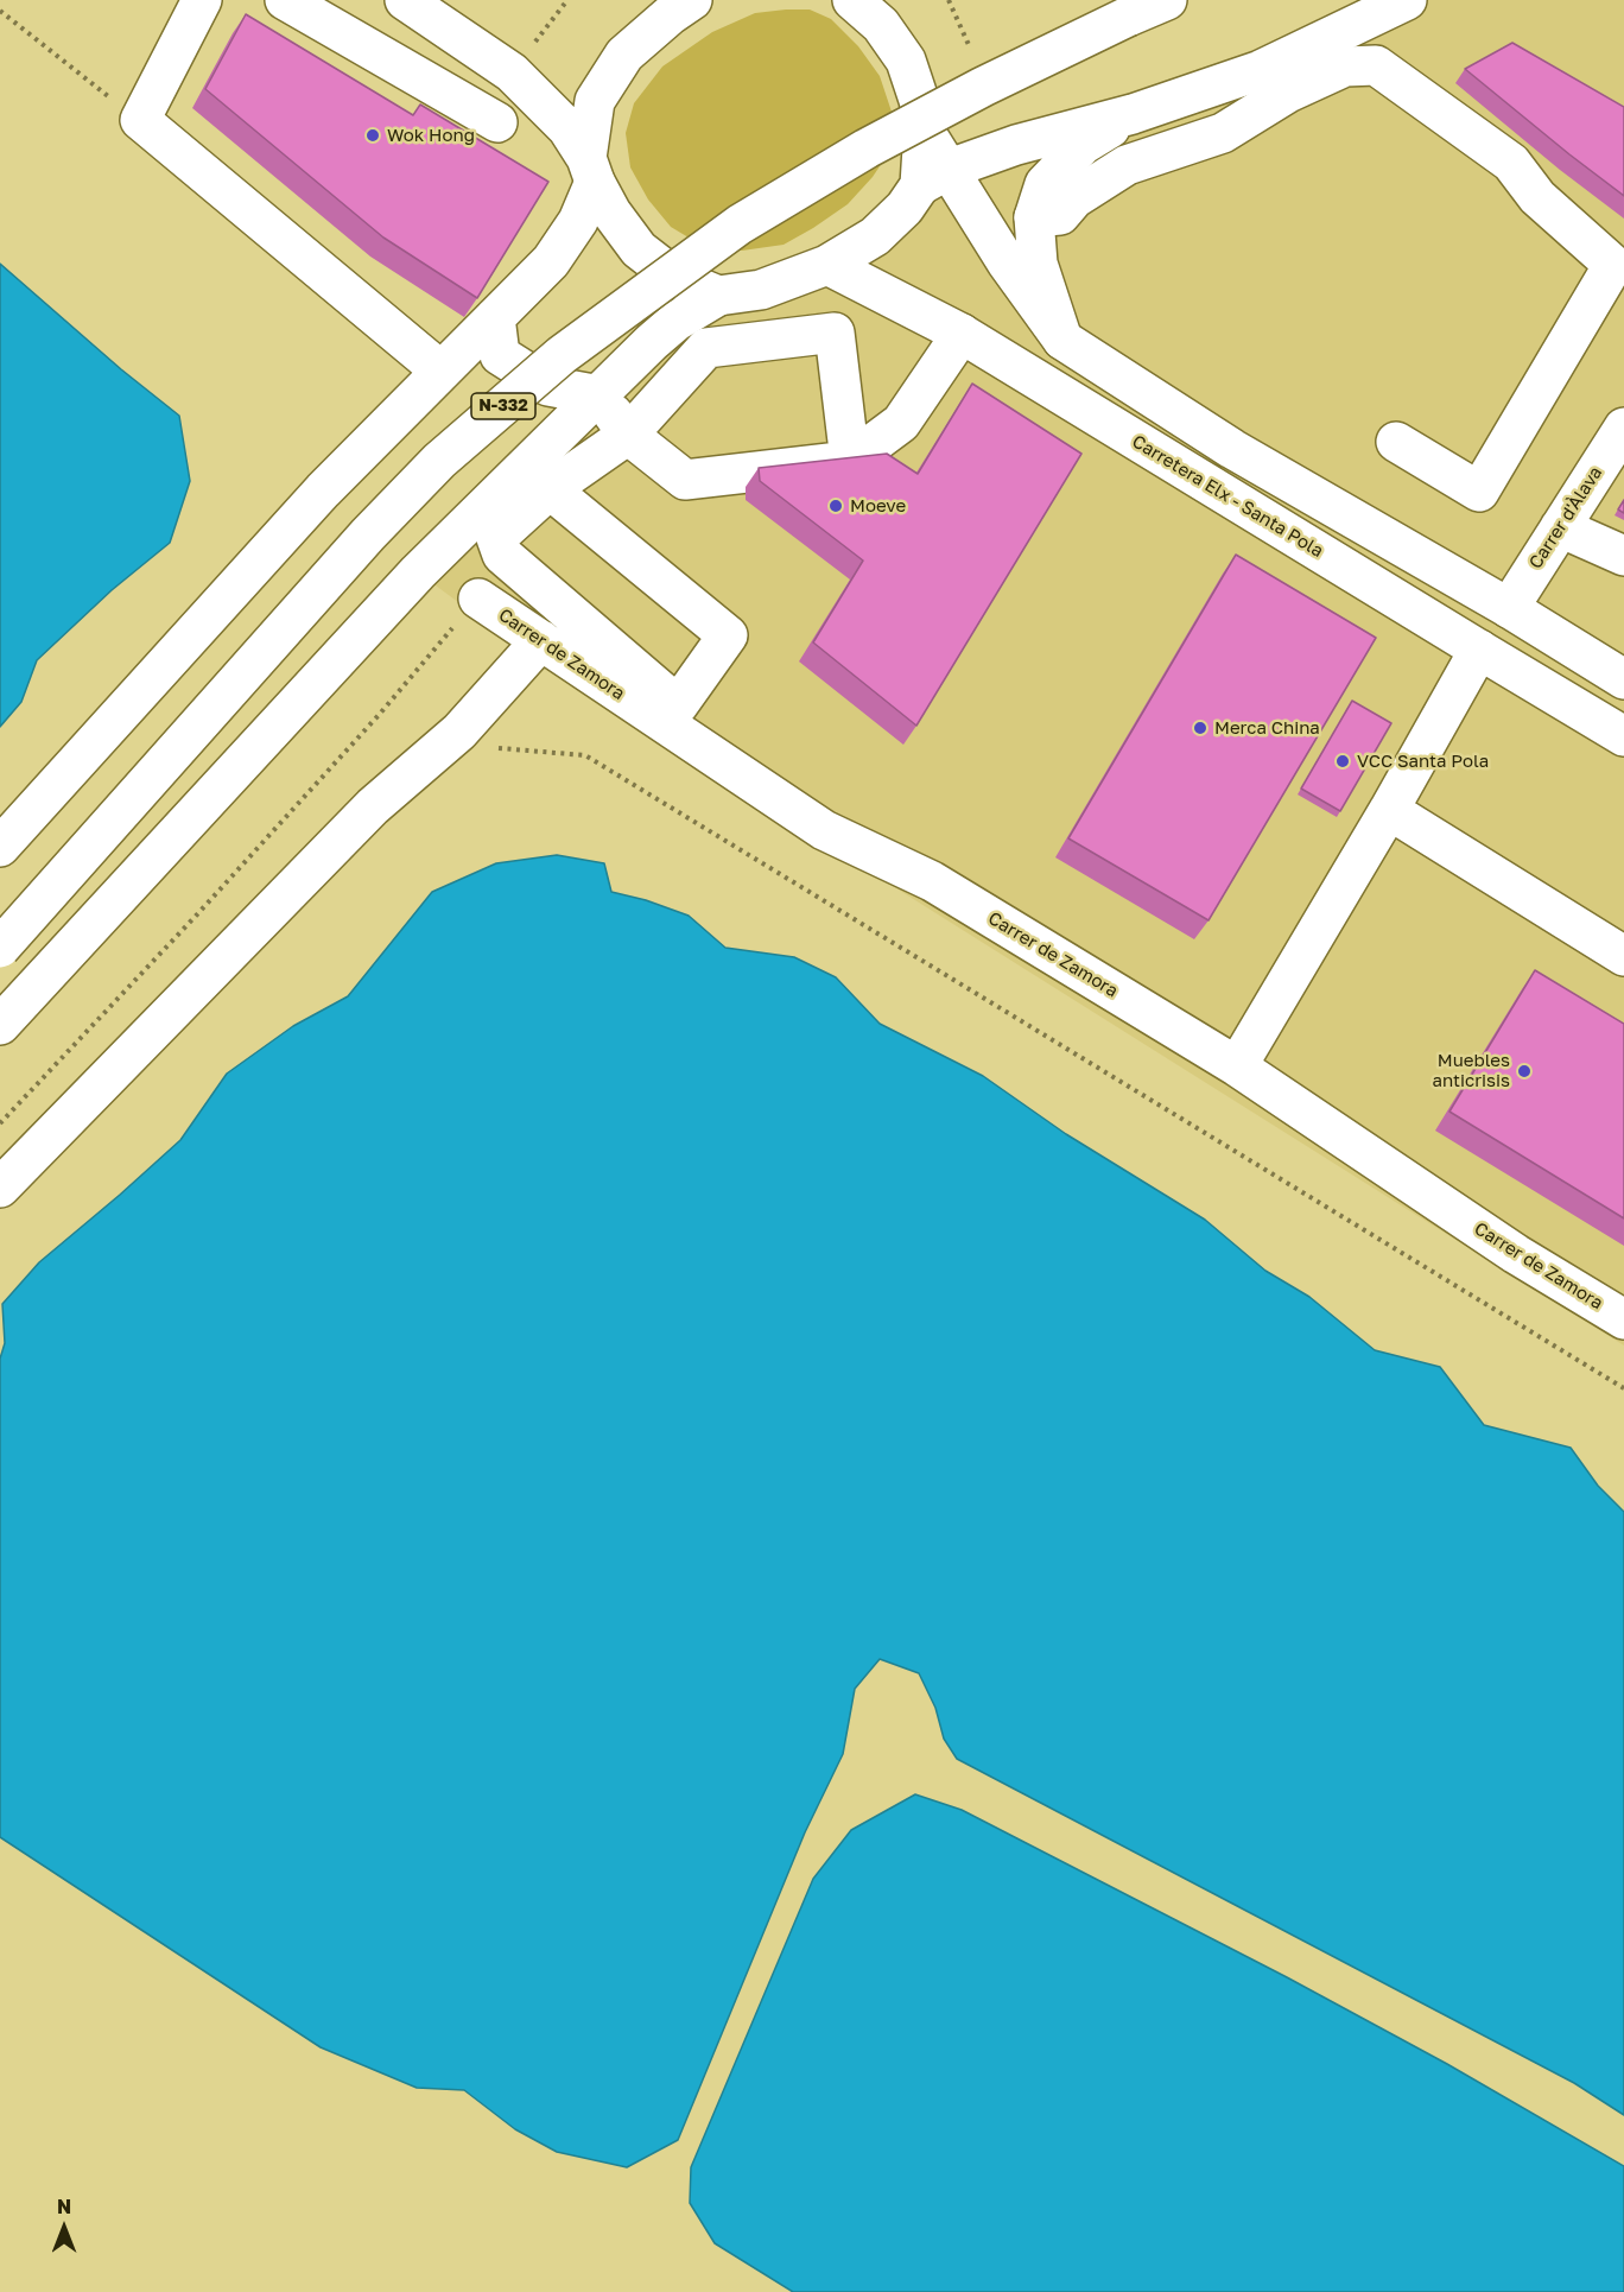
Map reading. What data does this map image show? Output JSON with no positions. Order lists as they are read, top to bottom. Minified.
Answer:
{"streets":{"main road":["N-332","Carretera Elx - Santa Pola","Carrer d'Àlava","Carrer de Zamora"]},"places":["Wok Hong","Moeve","Merca China","VCC Santa Pola","Muebles anticrisis"],"north":"top"}
